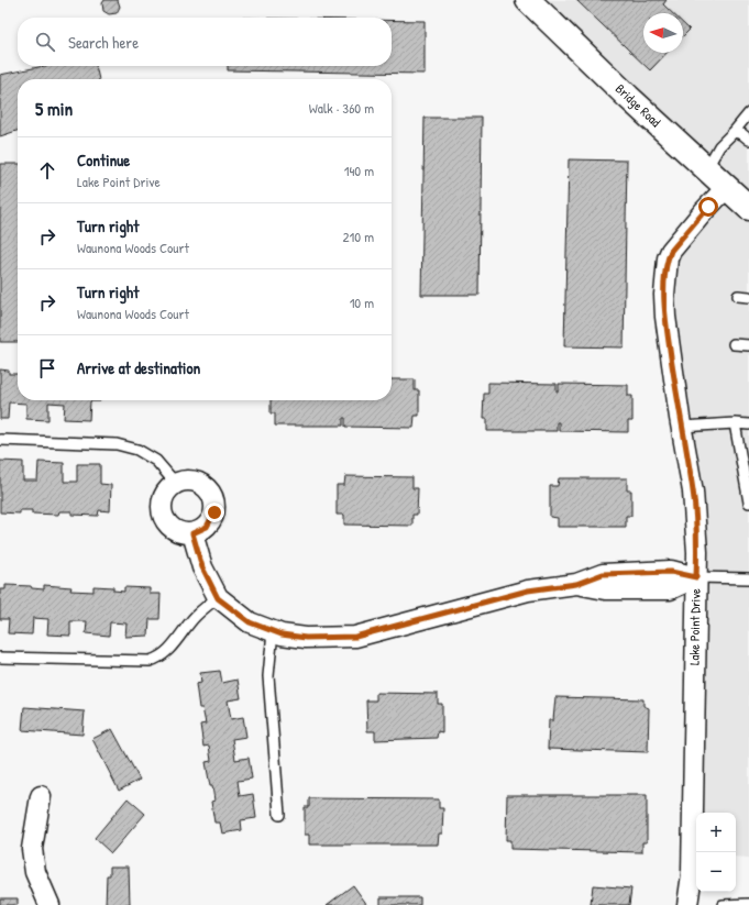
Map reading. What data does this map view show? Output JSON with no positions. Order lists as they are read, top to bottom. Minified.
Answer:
{"streets":{"street":["Bridge Road","Lake Point Drive"]},"crossings":[["Bridge Road","Lake Point Drive"]],"north":"left","page":{"search":"Search here","heading":["5 min","Walk · 360 m"],"list":[["Continue","Lake Point Drive","140 m"],["Turn right","Waunona Woods Court","210 m"],["Turn right","Waunona Woods Court","10 m"],"Arrive at destination"],"map_buttons":["+","−"]}}
